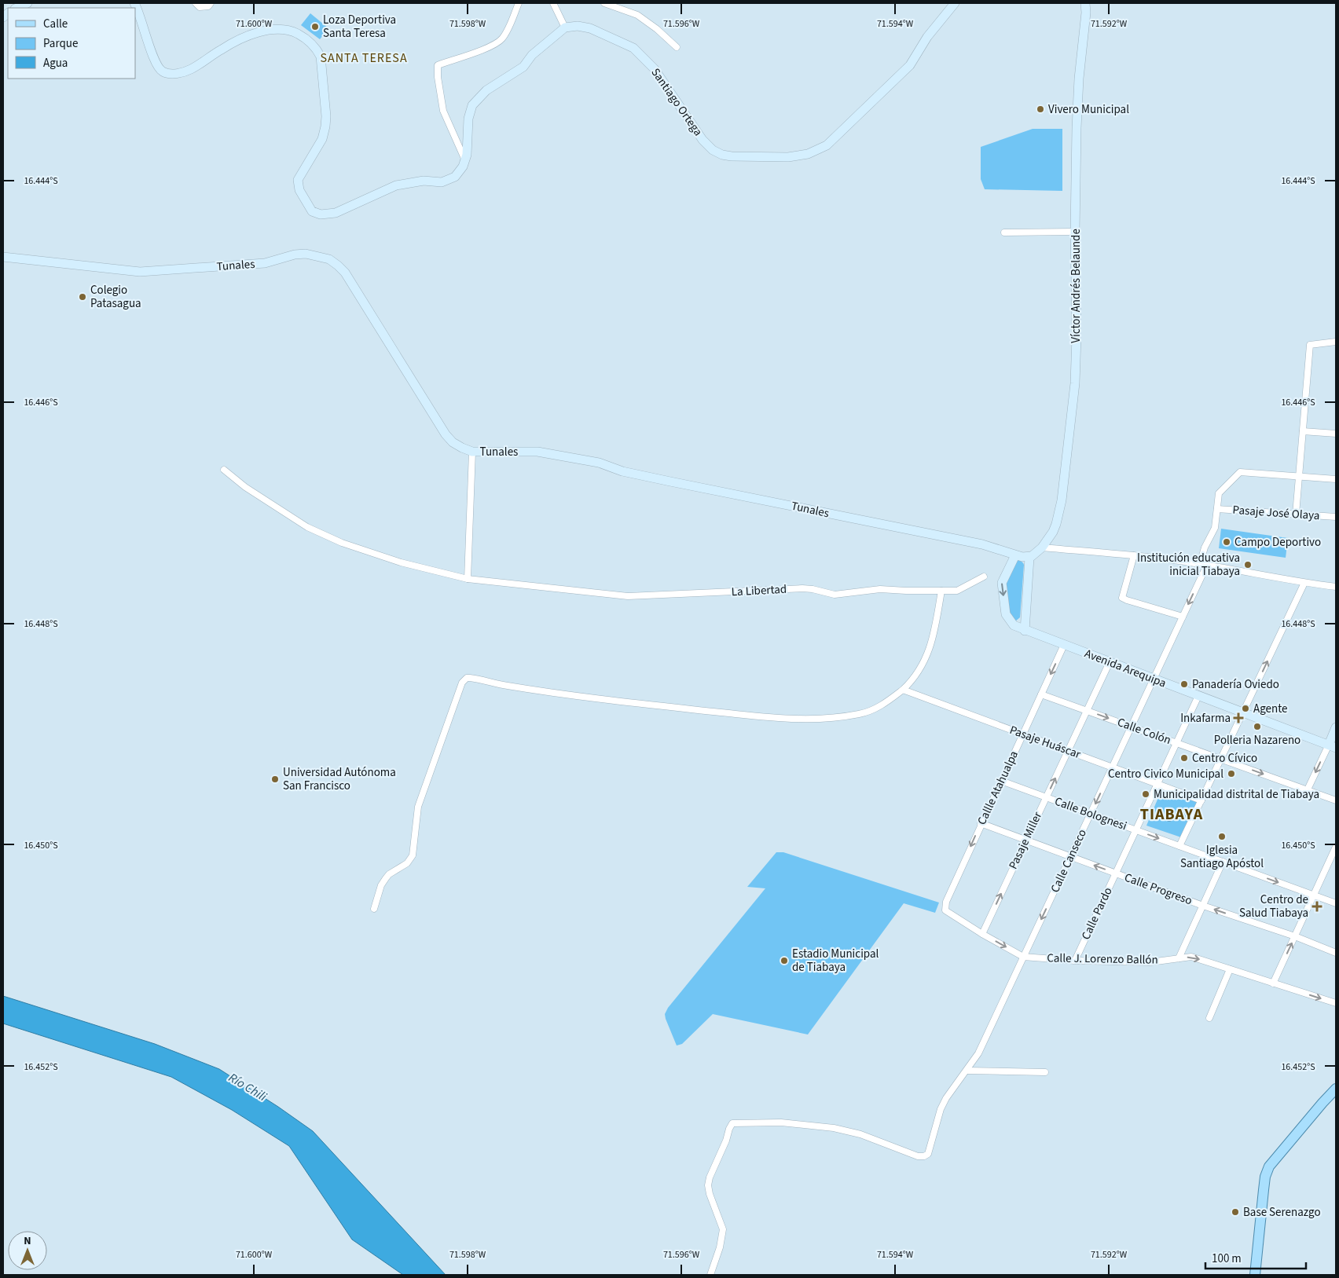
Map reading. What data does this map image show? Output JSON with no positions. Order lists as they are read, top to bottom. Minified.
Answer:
{"streets":{"street":["Santiago Ortega","Tunales","Víctor Andrés Belaunde","Pasaje José Olaya","La Libertad","Avenida Arequipa","Calle Colón","Pasaje Huáscar","Callle Atahualpa","Calle Bolognesi","Pasaje Miller","Calle Canseco","Calle Progreso","Calle Pardo","Calle J. Lorenzo Ballón"]},"crossings":[["Tunales","Avenida Arequipa"],["Avenida Arequipa","Callle Atahualpa"],["Avenida Arequipa","Pasaje Miller"],["Avenida Arequipa","Calle Canseco"],["Avenida Arequipa","Calle Pardo"],["Calle Colón","Callle Atahualpa"],["Calle Colón","Pasaje Miller"],["Calle Colón","Calle Canseco"],["Calle Colón","Calle Pardo"],["Pasaje Huáscar","Callle Atahualpa"],["Pasaje Huáscar","Pasaje Miller"],["Pasaje Huáscar","Calle Canseco"],["Pasaje Huáscar","Calle Pardo"],["Callle Atahualpa","Calle Bolognesi"],["Callle Atahualpa","Calle Progreso"],["Callle Atahualpa","Calle J. Lorenzo Ballón"],["Calle Bolognesi","Pasaje Miller"],["Calle Bolognesi","Calle Canseco"],["Calle Bolognesi","Calle Pardo"],["Pasaje Miller","Calle Progreso"],["Pasaje Miller","Calle J. Lorenzo Ballón"],["Calle Canseco","Calle Progreso"],["Calle Canseco","Calle J. Lorenzo Ballón"],["Calle Progreso","Calle Pardo"],["Calle Pardo","Calle J. Lorenzo Ballón"]],"one_way":["Calle Colón","Callle Atahualpa","Calle Bolognesi","Pasaje Miller","Calle Progreso","Calle J. Lorenzo Ballón"],"districts":["SANTA TERESA","TIABAYA"],"water":["Río Chili"],"places":{"other":["Loza Deportiva Santa Teresa","Vivero Municipal","Colegio Patasagua","Campo Deportivo","Institución educativa inicial Tiabaya","Panadería Oviedo","Agente","Polleria Nazareno","Centro Cívico","Centro Civico Municipal","Universidad Autónoma San Francisco","Municipalidad distrital de Tiabaya","Iglesia Santiago Apóstol","Estadio Municipal de Tiabaya","Base Serenazgo"],"health":["Inkafarma","Centro de Salud Tiabaya"]},"legend":["Calle","Parque","Agua"],"scale_bar":"100 m","north":"top","coordinates":["71.600°W","71.598°W","71.596°W","71.594°W","71.592°W","16.444°S","16.446°S","16.448°S","16.450°S","16.452°S"]}
